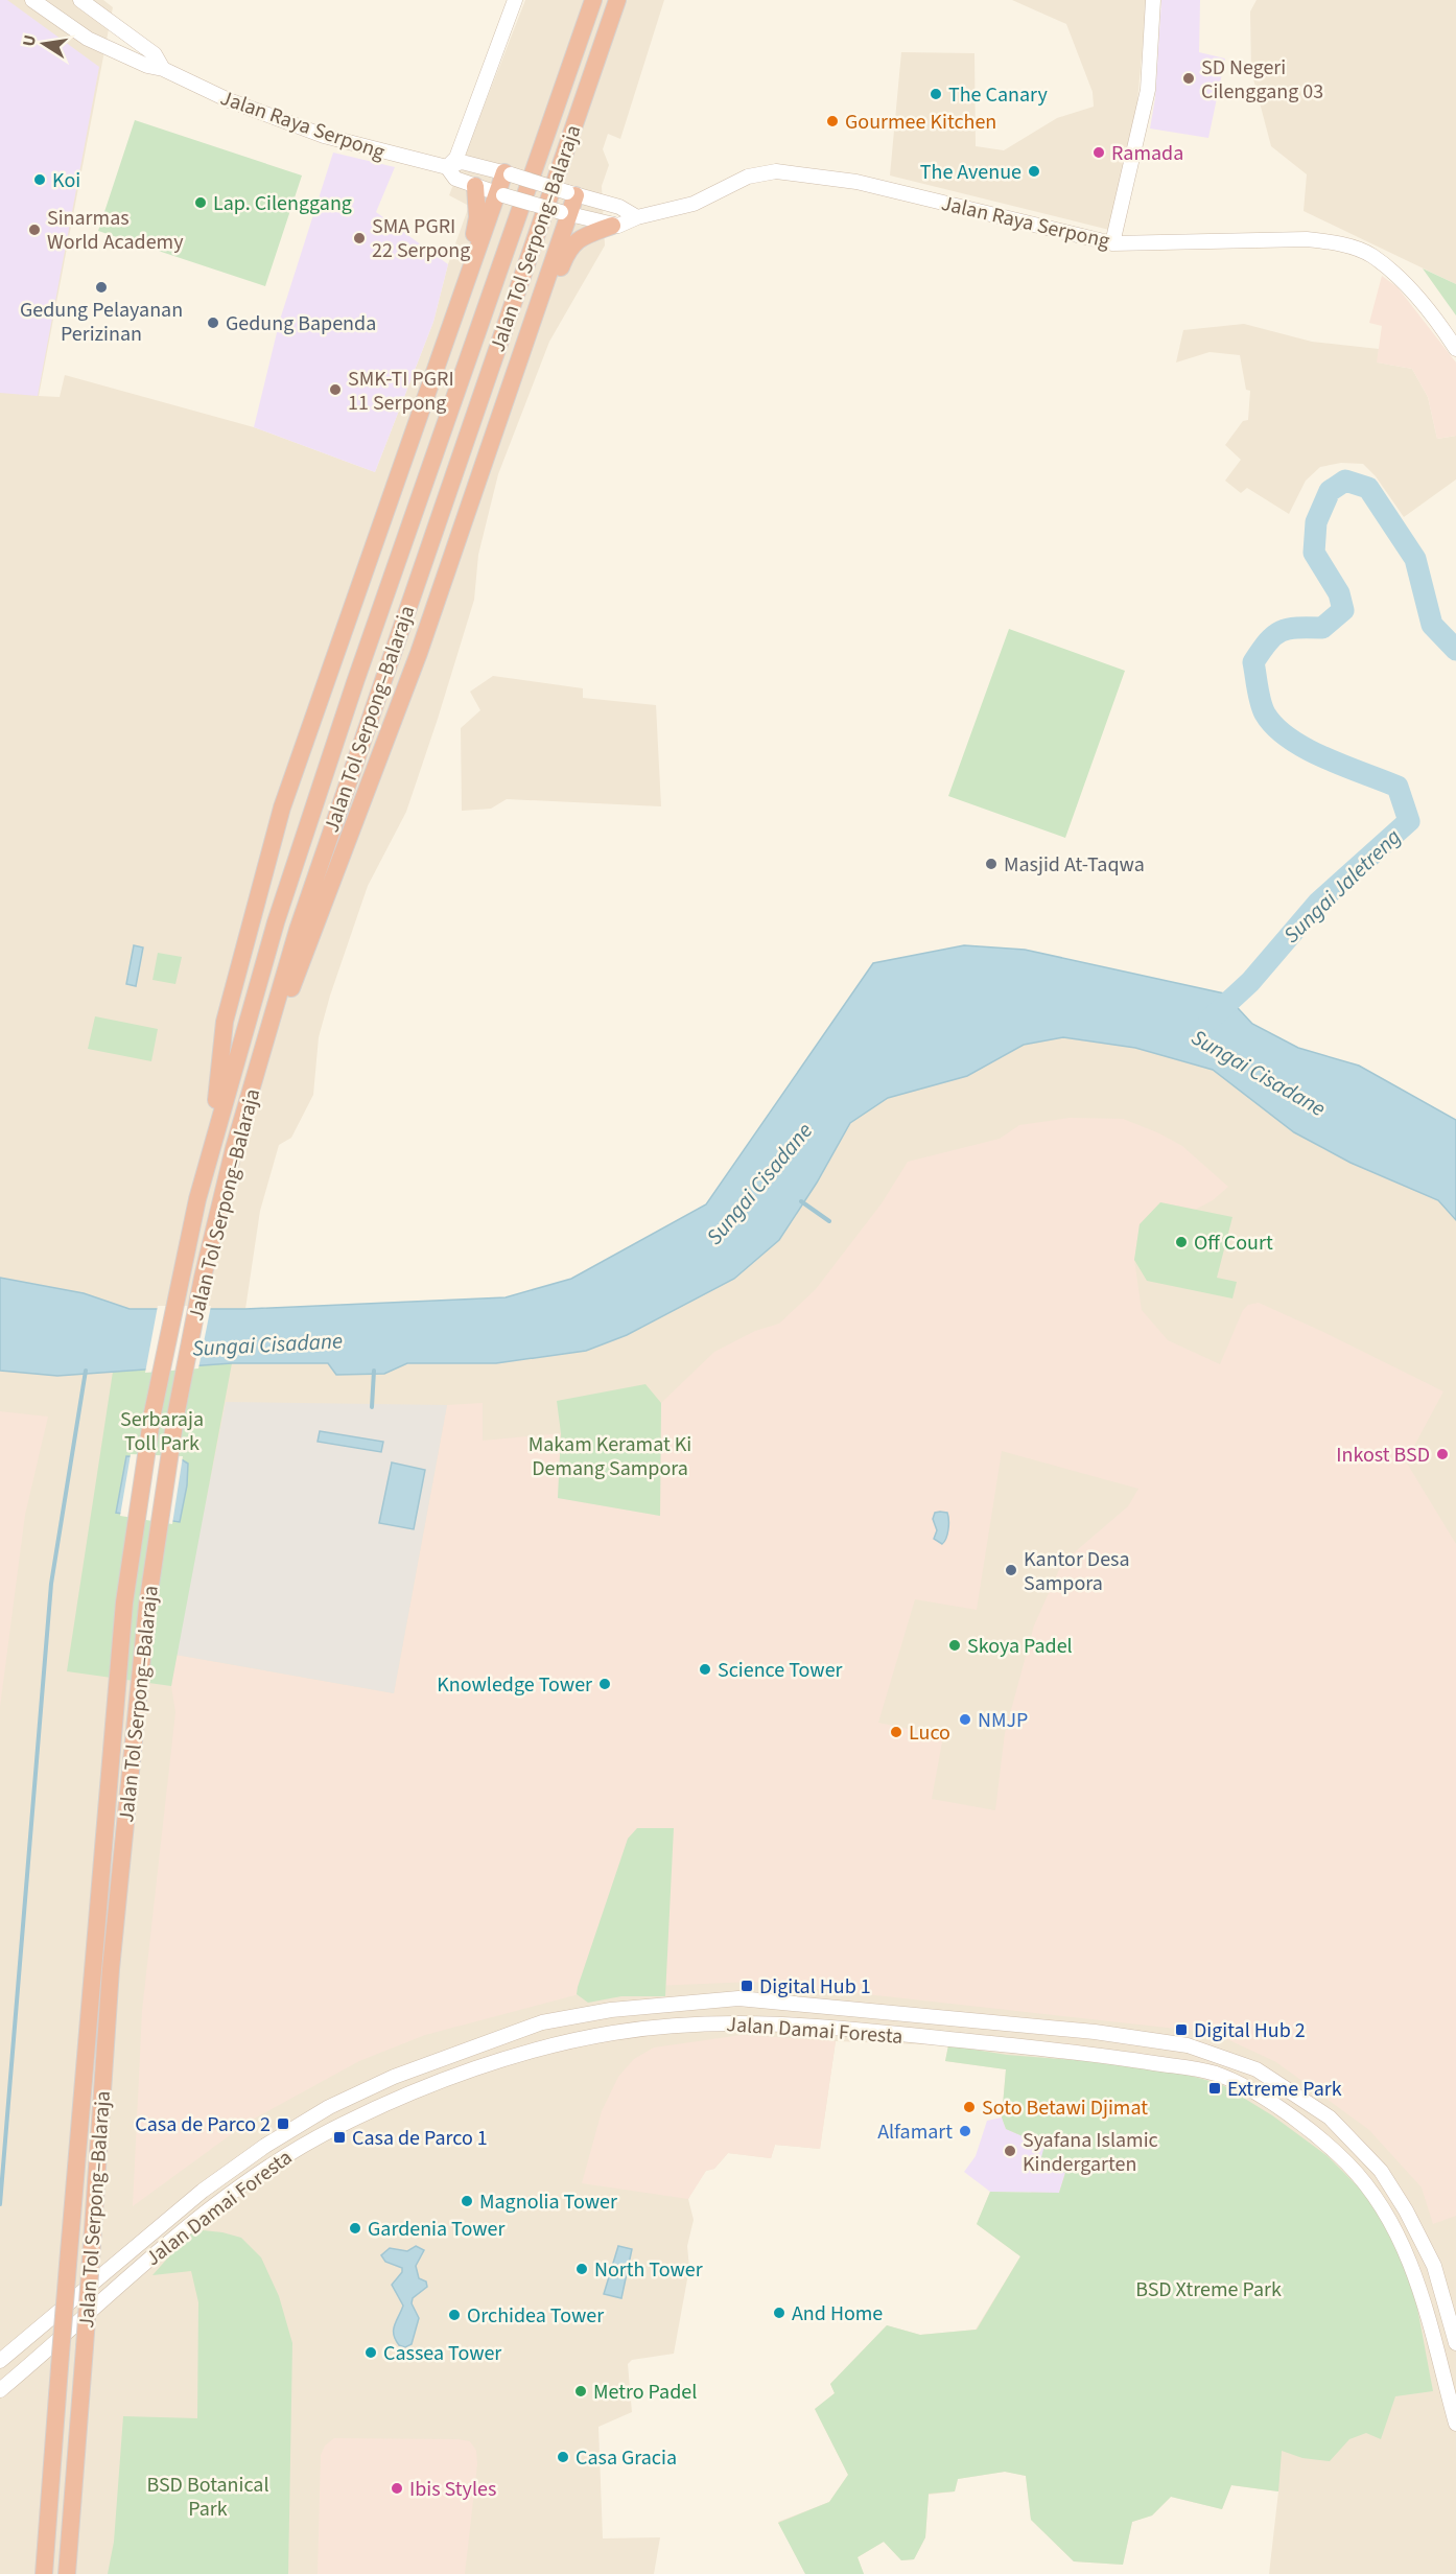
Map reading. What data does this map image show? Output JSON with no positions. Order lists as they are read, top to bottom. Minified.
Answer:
{"streets":{"highway":["Jalan Tol Serpong–Balaraja"],"main road":["Jalan Raya Serpong","Jalan Damai Foresta"]},"water":["Sungai Jaletreng","Sungai Cisadane"],"parks":["Serbaraja Toll Park","Makam Keramat Ki Demang Sampora","BSD Xtreme Park","BSD Botanical Park"],"places":{"other":["SD Negeri Cilenggang 03","The Canary","Gourmee Kitchen","Ramada","The Avenue","Koi","Lap. Cilenggang","Sinarmas World Academy","SMA PGRI 22 Serpong","Gedung Pelayanan Perizinan","Gedung Bapenda","SMK-TI PGRI 11 Serpong","Masjid At-Taqwa","Off Court","Inkost BSD","Kantor Desa Sampora","Skoya Padel","Science Tower","Knowledge Tower","NMJP","Luco","Soto Betawi Djimat","Alfamart","Syafana Islamic Kindergarten","Magnolia Tower","Gardenia Tower","North Tower","And Home","Orchidea Tower","Cassea Tower","Metro Padel","Casa Gracia","Ibis Styles"],"transit":["Digital Hub 1","Digital Hub 2","Extreme Park","Casa de Parco 2","Casa de Parco 1"]},"north":"left"}
